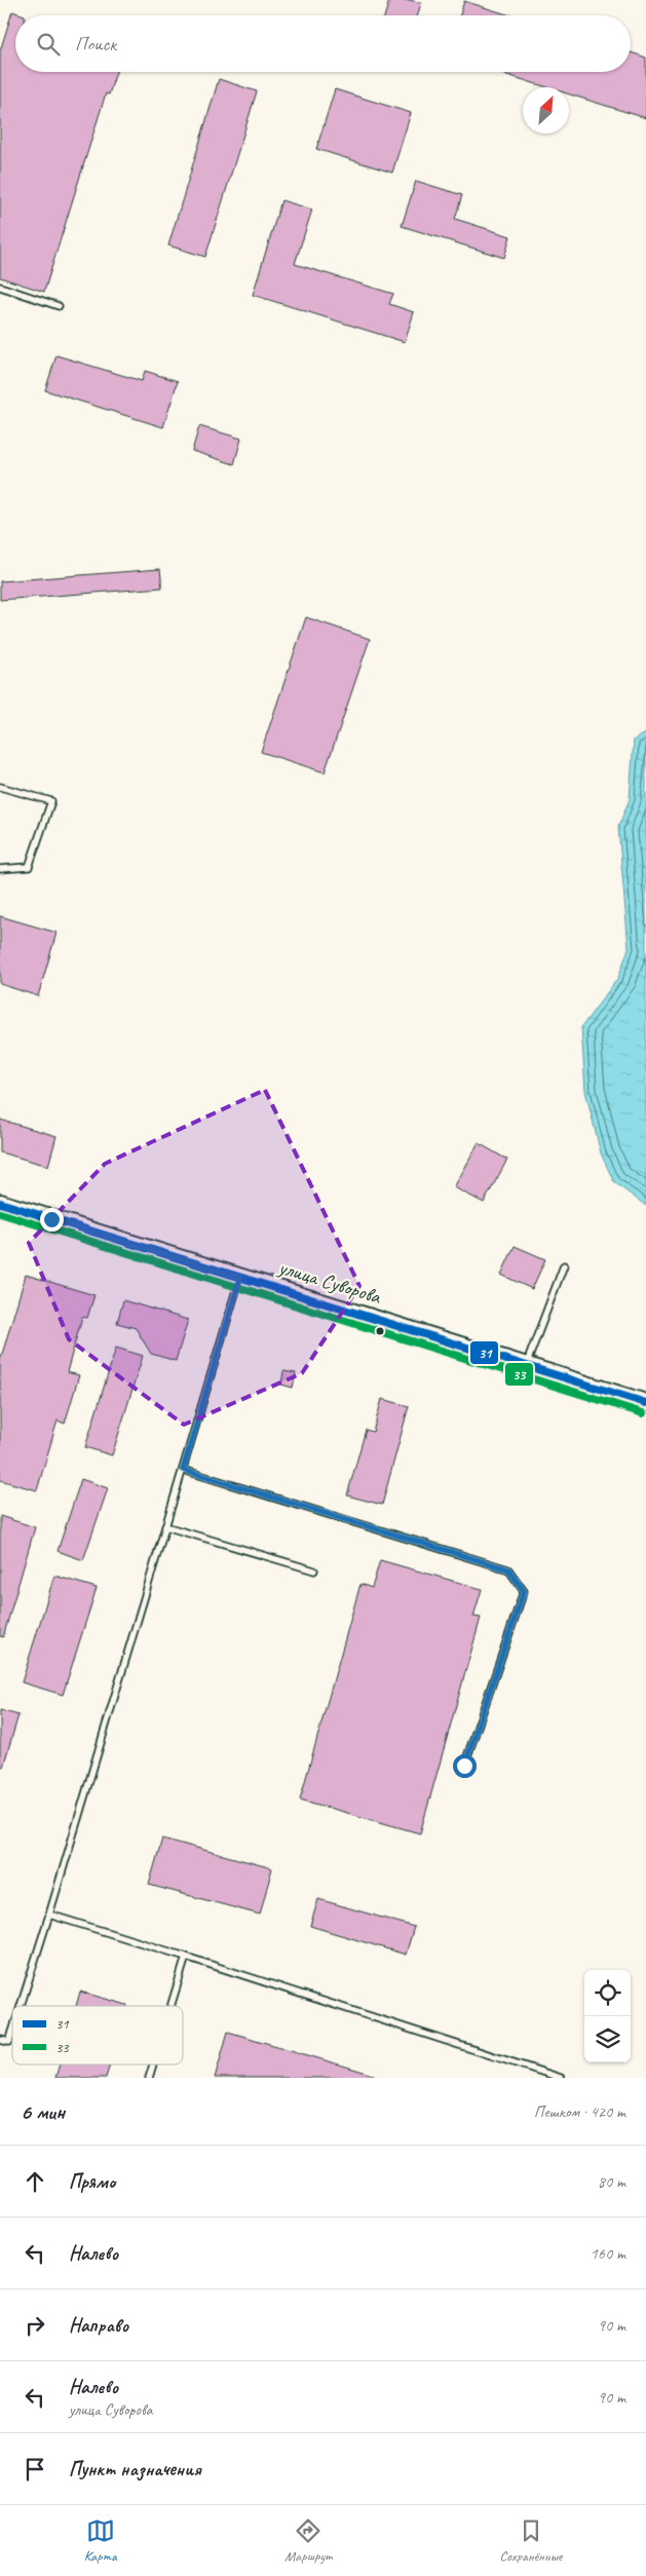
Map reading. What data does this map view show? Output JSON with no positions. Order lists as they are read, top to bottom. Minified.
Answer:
{"streets":{"main road":["улица Суворова"]},"lines":["transit line 31","transit line 33"],"legend":["31","33"],"north":"top right","page":{"search":"Поиск","heading":["6 мин","Пешком · 420 m"],"list":[["Прямо","80 m"],["Налево","160 m"],["Направо","90 m"],["Налево","улица Суворова","90 m"],"Пункт назначения"],"nav":["Карта","Маршрут","Сохранённые"]}}
